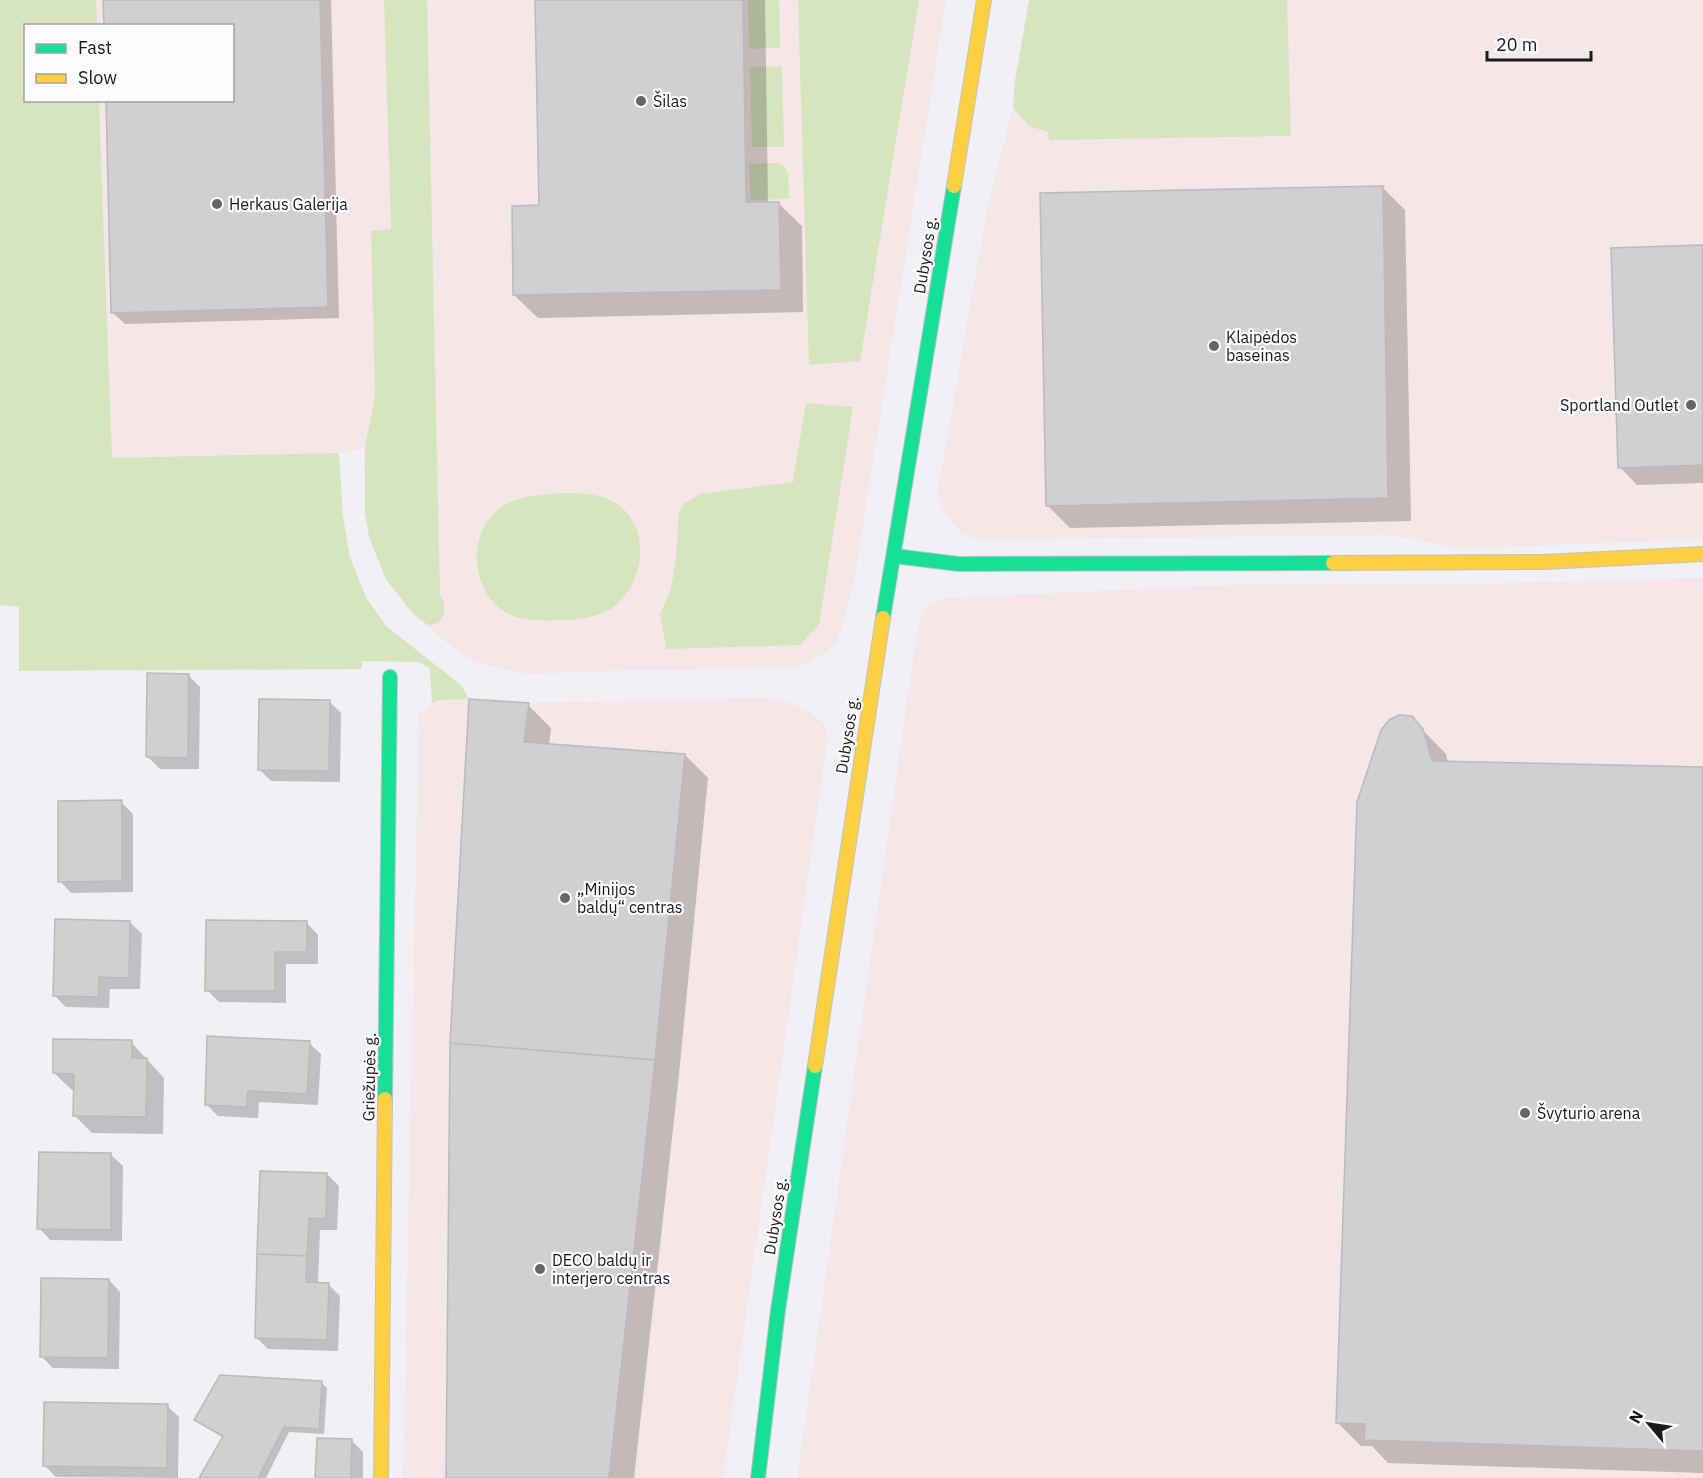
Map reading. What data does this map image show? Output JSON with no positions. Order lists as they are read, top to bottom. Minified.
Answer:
{"streets":{"street":["Dubysos g.","Griežupės g."]},"places":["Šilas","Herkaus Galerija","Klaipėdos baseinas","Sportland Outlet","„Minijos baldų“ centras","Švyturio arena","DECO baldų ir interjero centras"],"legend":["Fast","Slow"],"scale_bar":"20 m","north":"top left"}
